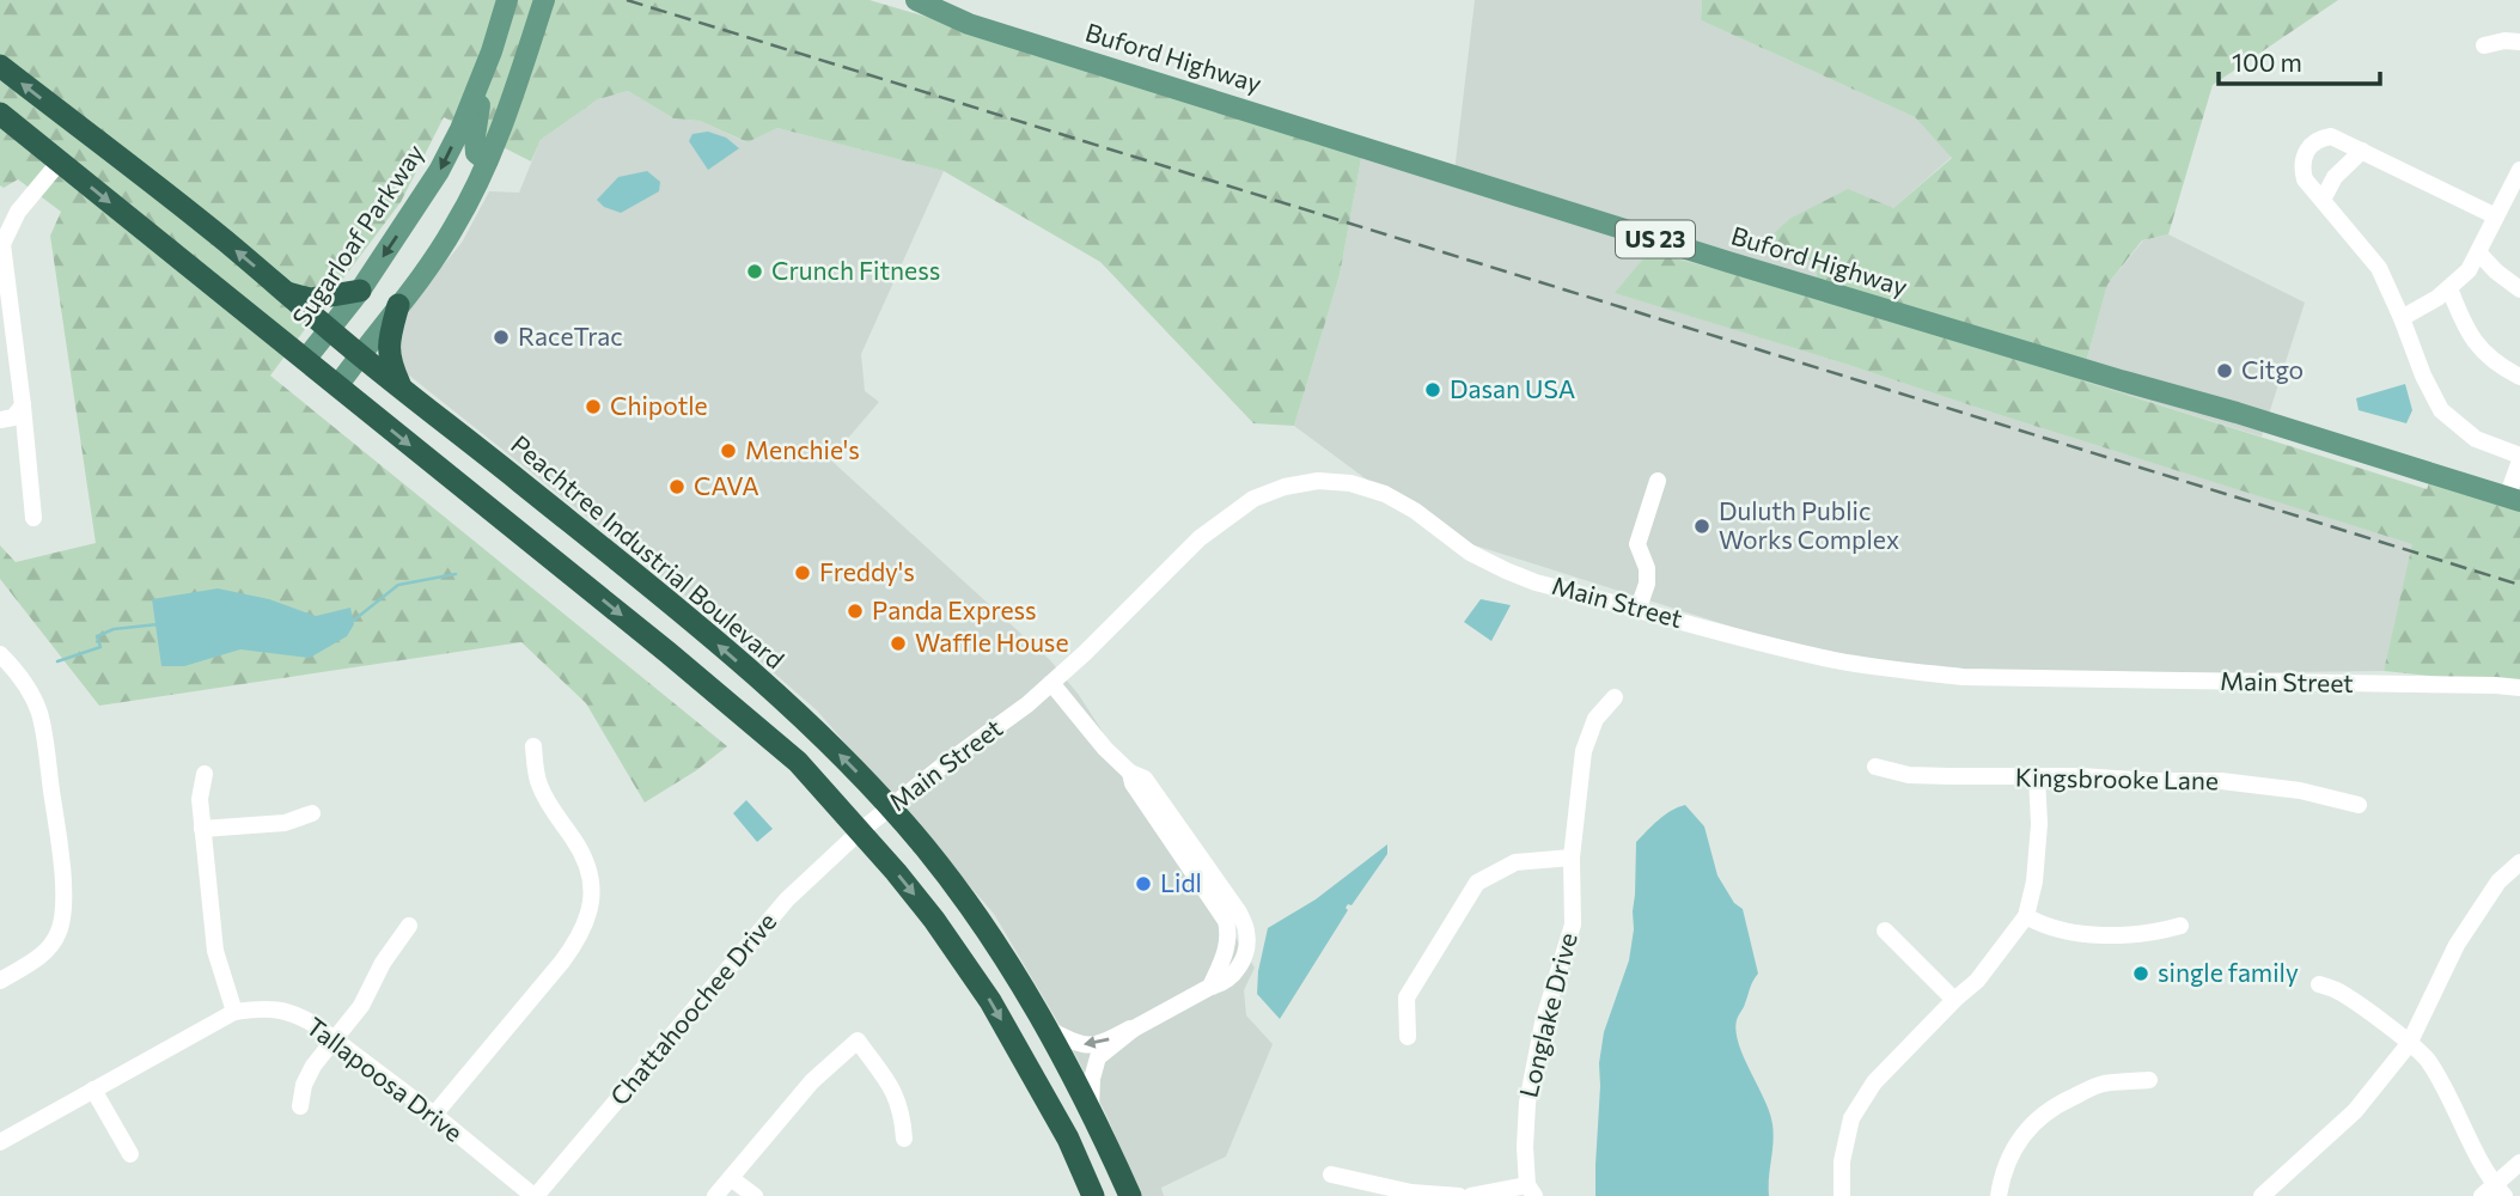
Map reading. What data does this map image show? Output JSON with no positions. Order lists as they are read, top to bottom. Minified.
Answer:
{"streets":{"highway":["Peachtree Industrial Boulevard"],"main road":["Buford Highway","Sugarloaf Parkway","US 23"],"street":["Main Street","Kingsbrooke Lane","Chattahoochee Drive","Longlake Drive","Tallapoosa Drive"]},"crossings":[["Sugarloaf Parkway","Peachtree Industrial Boulevard"],["Peachtree Industrial Boulevard","Main Street"],["Main Street","Chattahoochee Drive"],["Chattahoochee Drive","Tallapoosa Drive"]],"places":["Crunch Fitness","RaceTrac","Citgo","Dasan USA","Chipotle","Menchie's","CAVA","Duluth Public Works Complex","Freddy's","Panda Express","Waffle House","Lidl","single family"],"scale_bar":"100 m"}
